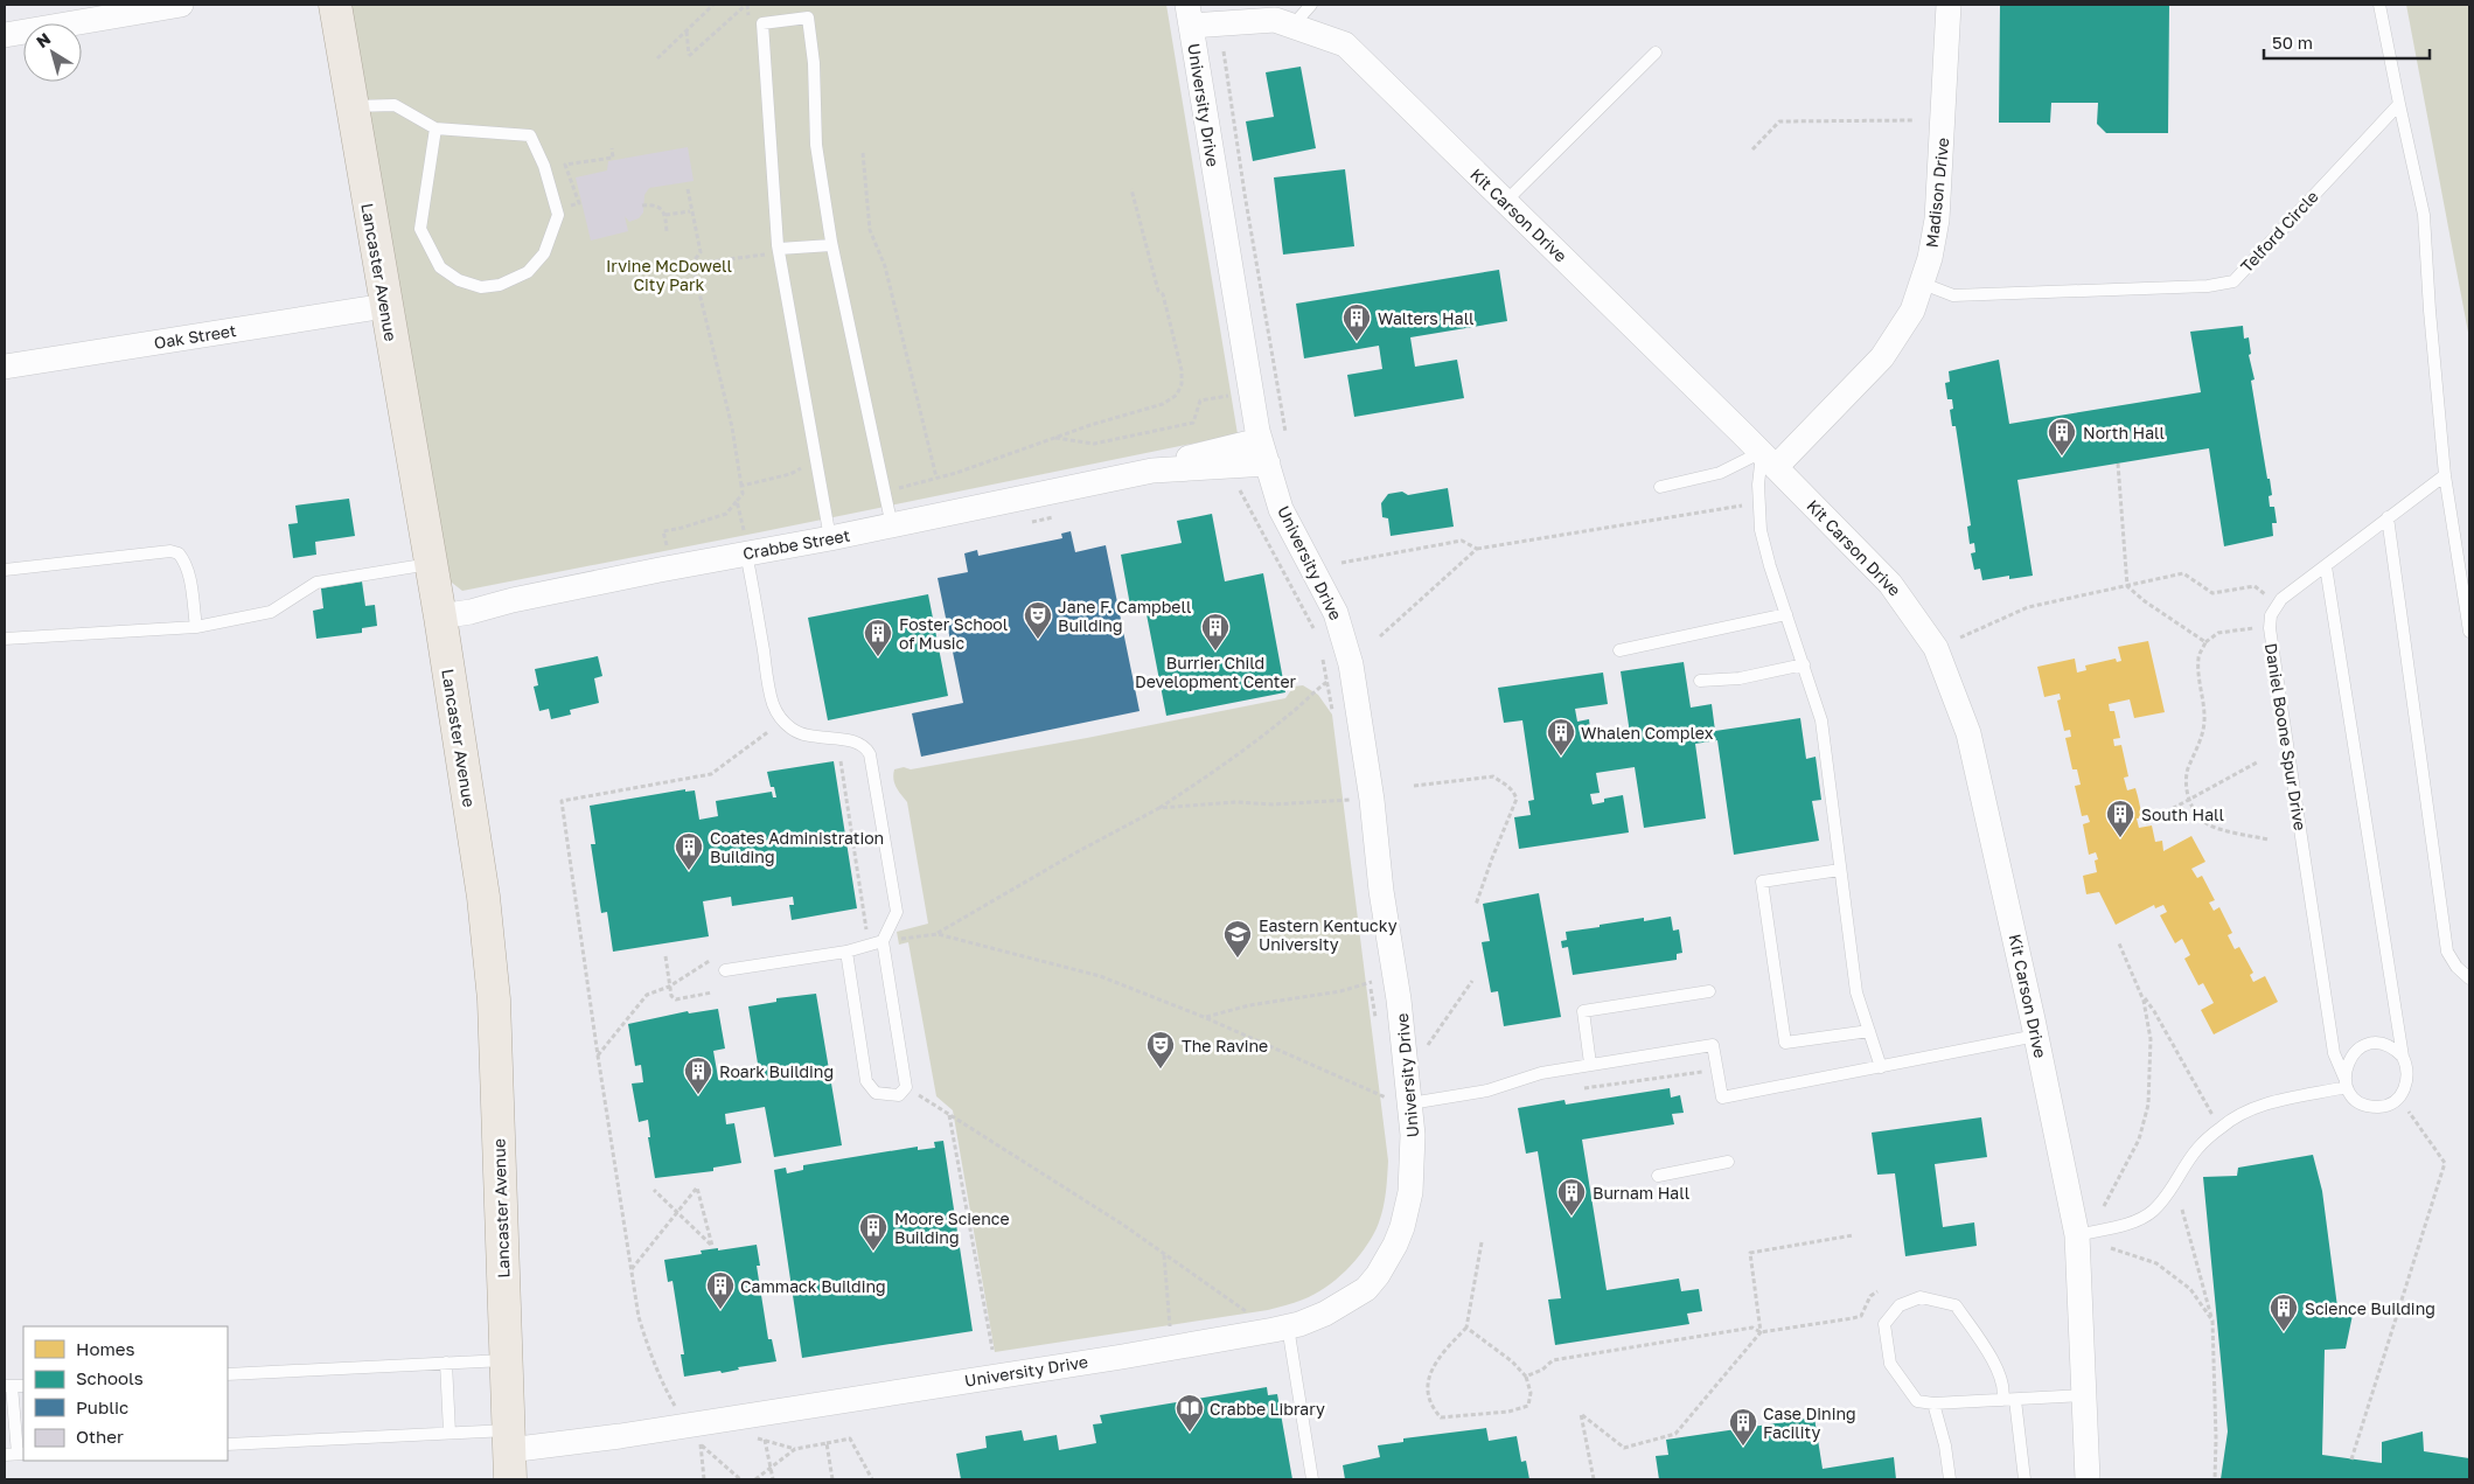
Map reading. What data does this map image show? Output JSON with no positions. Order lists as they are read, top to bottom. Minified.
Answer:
{"streets":{"main road":["Lancaster Avenue"],"street":["University Drive","Madison Drive","Kit Carson Drive","Oak Street","Crabbe Street"],"lane":["Telford Circle","Daniel Boone Spur Drive"]},"crossings":[["University Drive","Kit Carson Drive"],["University Drive","Lancaster Avenue"],["University Drive","Crabbe Street"],["Madison Drive","Kit Carson Drive"],["Madison Drive","Telford Circle"],["Lancaster Avenue","Oak Street"],["Lancaster Avenue","Crabbe Street"]],"parks":["Irvine McDowell City Park"],"places":{"building":["Walters Hall","North Hall","Burrier Child Development Center","Foster School of Music","Whalen Complex","South Hall","Coates Administration Building","Roark Building","Burnam Hall","Moore Science Building","Cammack Building","Science Building","Case Dining Facility"],"theatre":["Jane F. Campbell Building","The Ravine"],"school or university":["Eastern Kentucky University"],"library":["Crabbe Library"]},"legend":["Homes","Schools","Public","Other"],"scale_bar":"50 m","north":"top left"}
